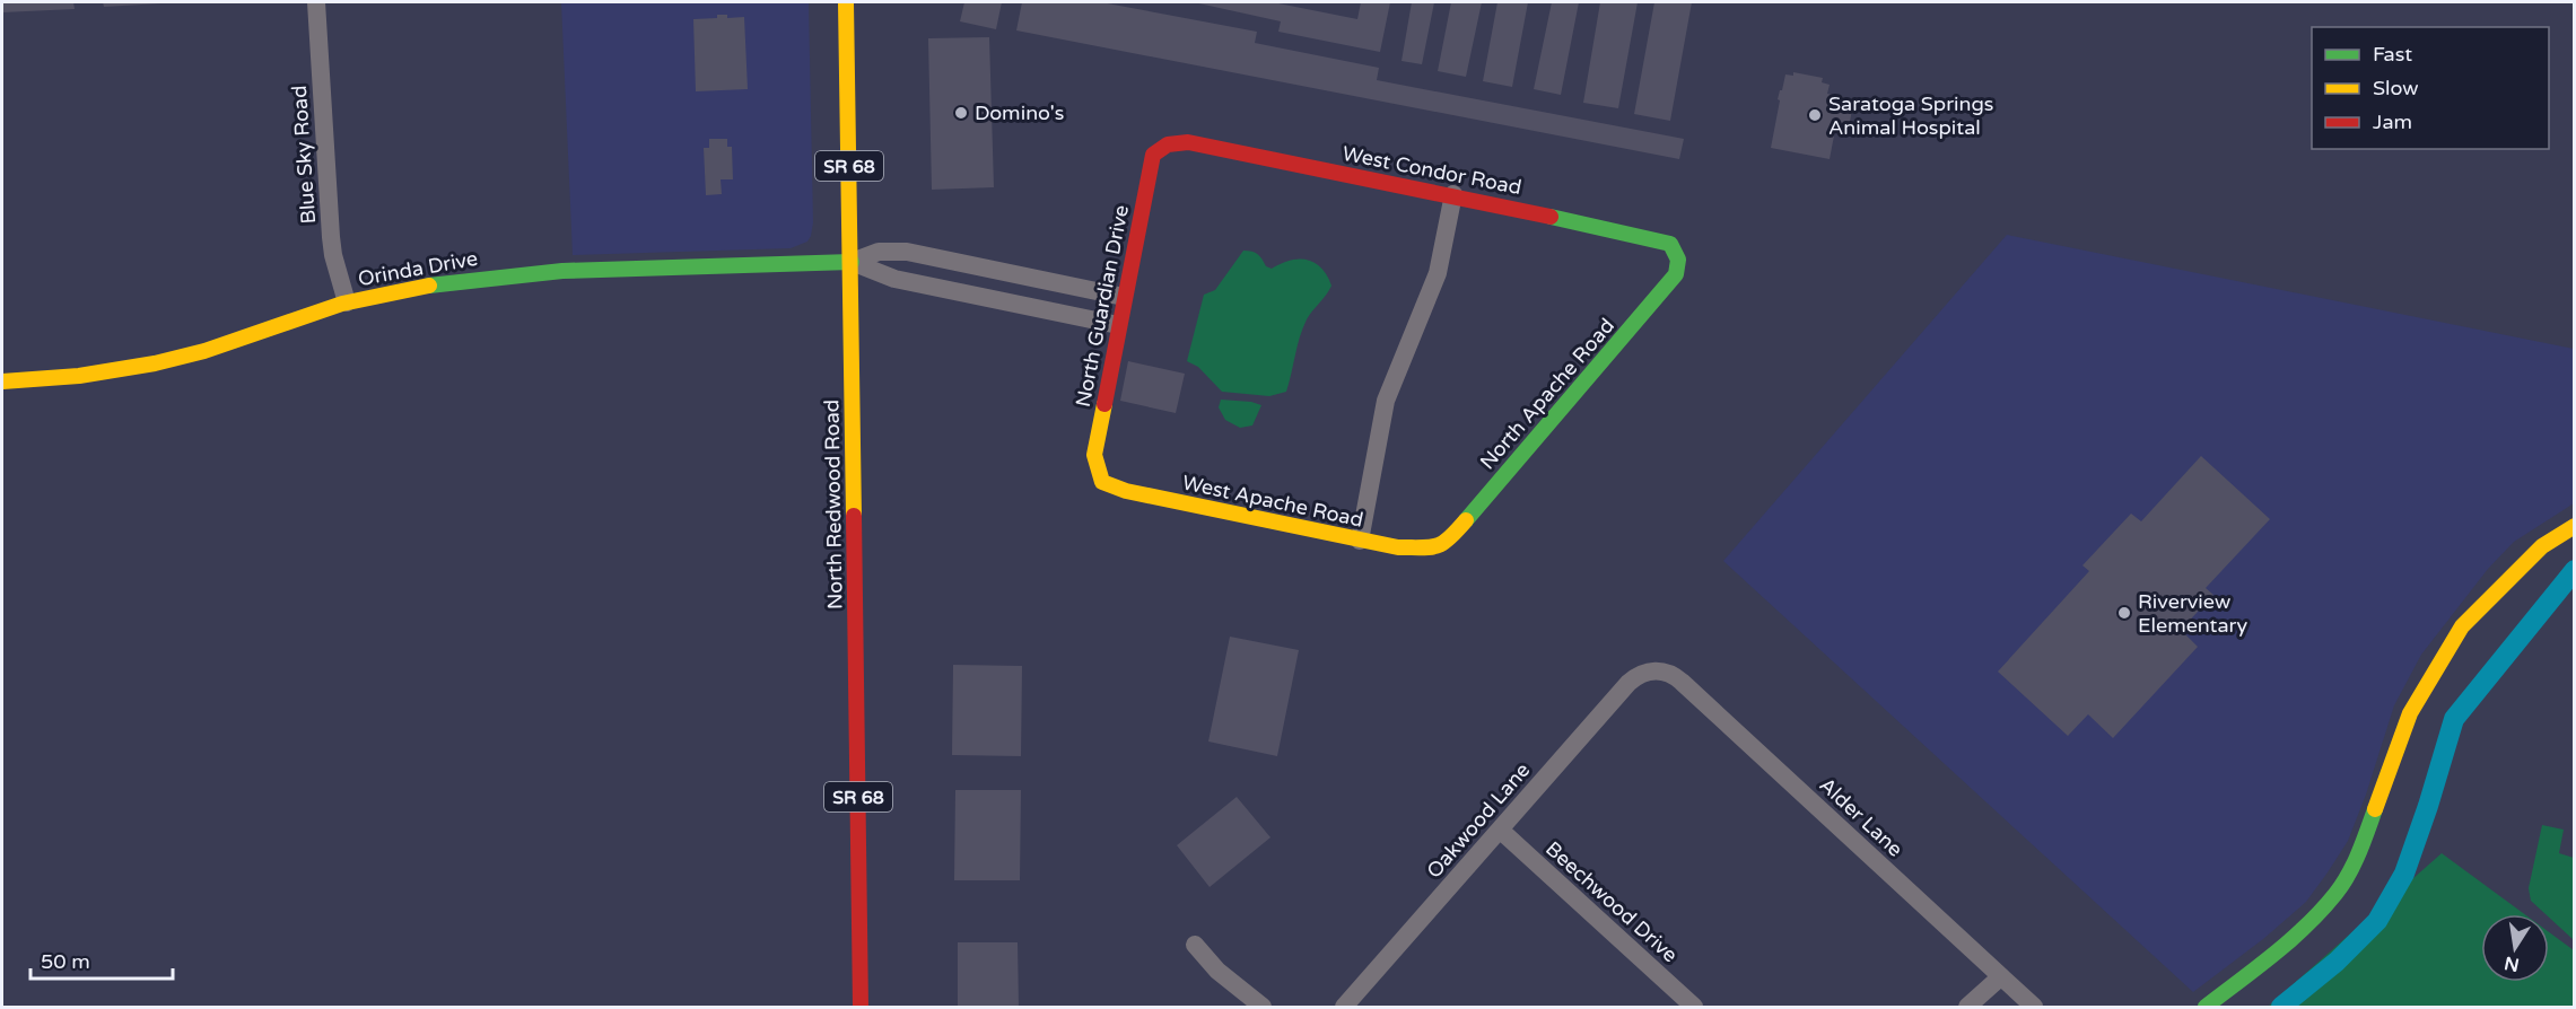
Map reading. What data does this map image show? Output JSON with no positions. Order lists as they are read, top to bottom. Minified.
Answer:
{"streets":{"street":["Blue Sky Road","SR 68","West Condor Road","Orinda Drive","North Guardian Drive","North Apache Road","West Apache Road","North Redwood Road","Alder Lane","Oakwood Lane","Beechwood Drive"]},"crossings":[["Blue Sky Road","Orinda Drive"],["West Condor Road","North Guardian Drive"],["West Condor Road","North Apache Road"],["Orinda Drive","North Redwood Road"],["North Guardian Drive","West Apache Road"],["North Apache Road","West Apache Road"],["Alder Lane","Oakwood Lane"],["Oakwood Lane","Beechwood Drive"]],"places":["Domino's","Saratoga Springs Animal Hospital","Riverview Elementary"],"legend":["Fast","Slow","Jam"],"scale_bar":"50 m","north":"bottom"}
